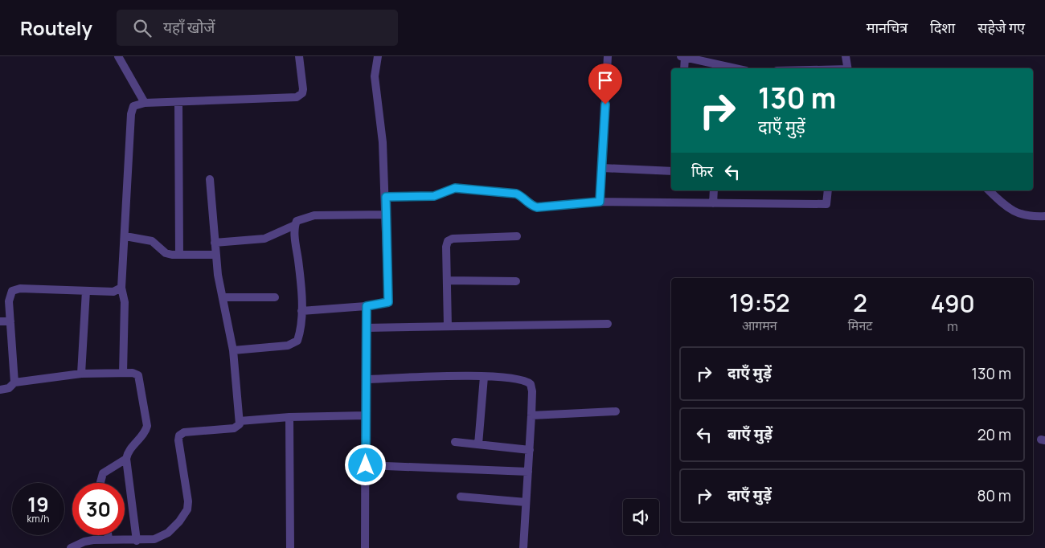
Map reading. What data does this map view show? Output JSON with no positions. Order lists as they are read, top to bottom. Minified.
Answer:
{"page":{"header":"Routely","search":"यहाँ खोजें","nav":["मानचित्र","दिशा","सहेजे गए"],"turn":["130 m","दाएँ मुड़ें"],"then":"फिर","eta":["19:52","आगमन","2","मिनट","490","m"],"list":[{"name":"दाएँ मुड़ें","value":"130 m"},{"name":"बाएँ मुड़ें","value":"20 m"},{"name":"दाएँ मुड़ें","value":"80 m"}],"speed":"19 km/h","limit":"30"}}
